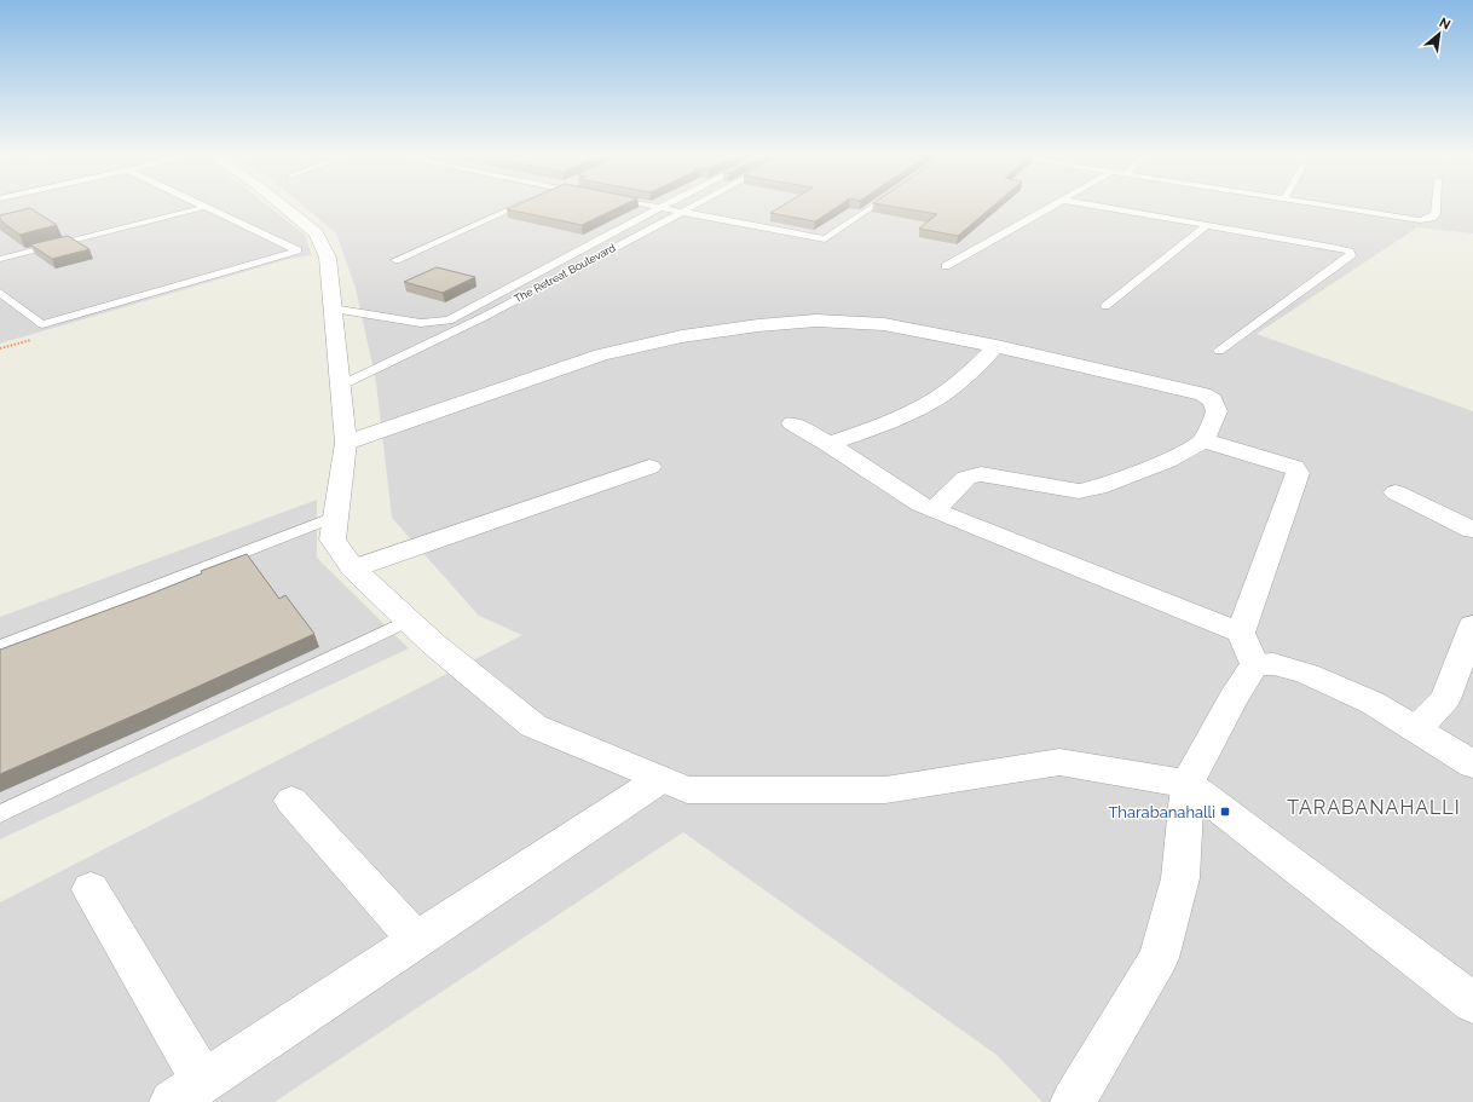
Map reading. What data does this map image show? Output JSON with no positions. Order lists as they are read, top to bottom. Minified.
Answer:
{"streets":{"lane":["The Retreat Boulevard"]},"districts":["TARABANAHALLI"],"places":{"transit":["Tharabanahalli"]},"north":"top right"}
